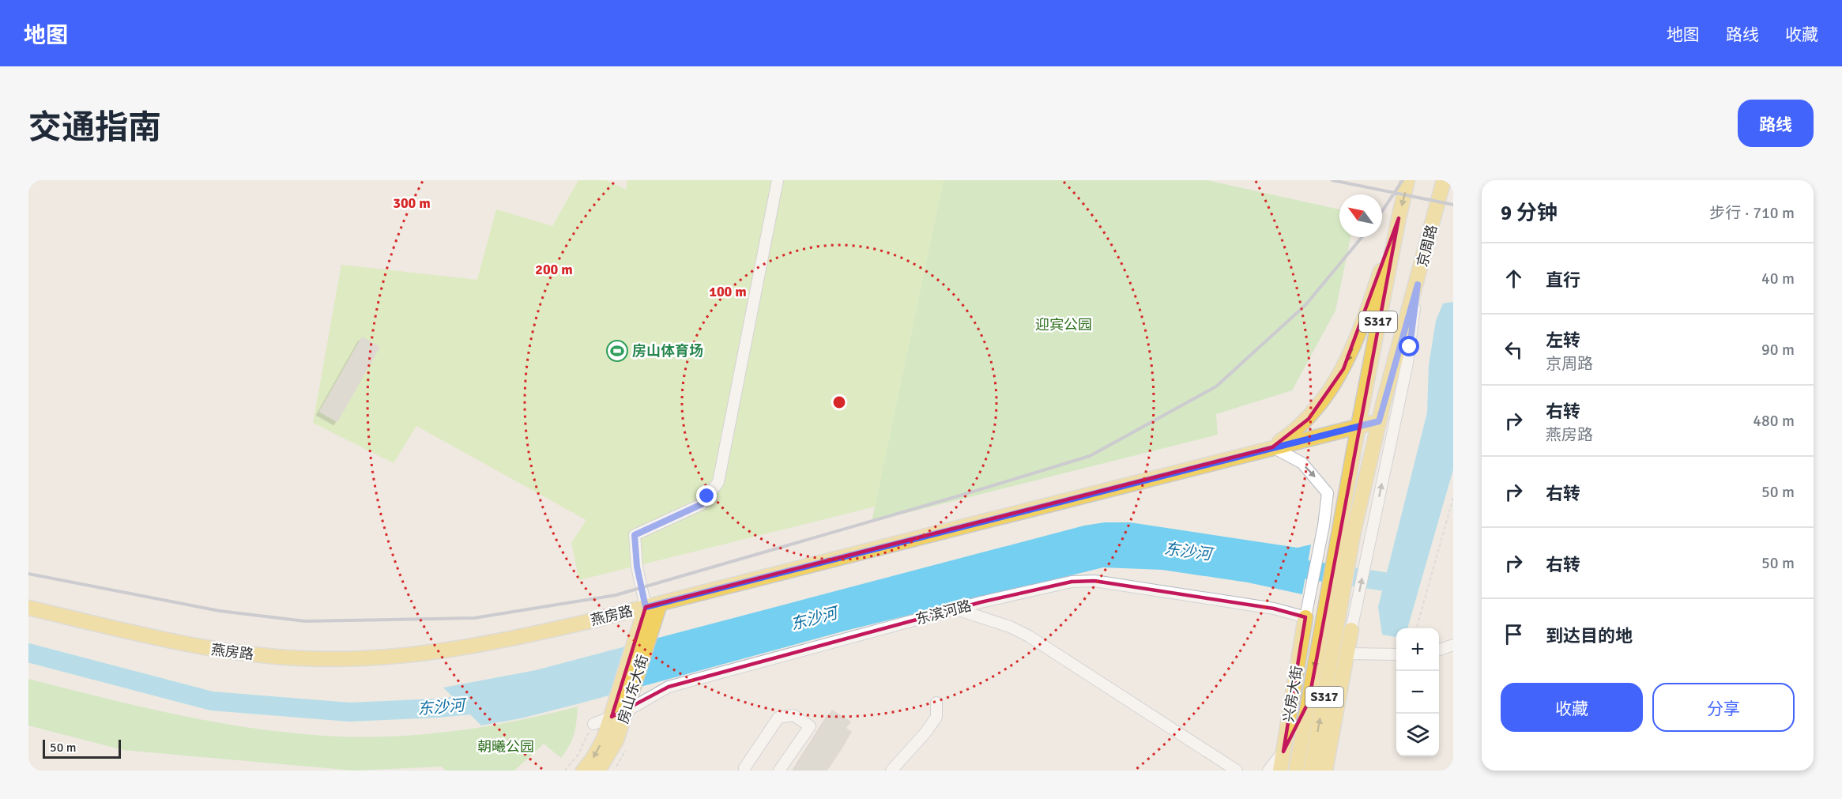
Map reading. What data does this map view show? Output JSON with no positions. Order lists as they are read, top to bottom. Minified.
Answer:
{"streets":{"main road":["京周路","S317","燕房路","房山东大街","兴房大街"],"street":["东滨河路"]},"crossings":[["京周路","S317"],["京周路","燕房路"],["S317","燕房路"],["S317","兴房大街"],["东滨河路","房山东大街"],["东滨河路","兴房大街"],["燕房路","房山东大街"]],"water":["东沙河"],"parks":["迎宾公园","朝曦公园"],"places":{"sports":["房山体育场"]},"scale_bar":"50 m","north":"top left","page":{"header":"地图","nav":["地图","路线","收藏"],"title":"交通指南","buttons":["路线",["收藏","分享"]],"heading":["9 分钟","步行 · 710 m"],"list":[["直行","40 m"],["左转","京周路","90 m"],["右转","燕房路","480 m"],["右转","50 m"],["右转","50 m"],"到达目的地"],"map_buttons":["+","−"],"scale":"50 m"},"rings":["300 m","200 m","100 m"]}
